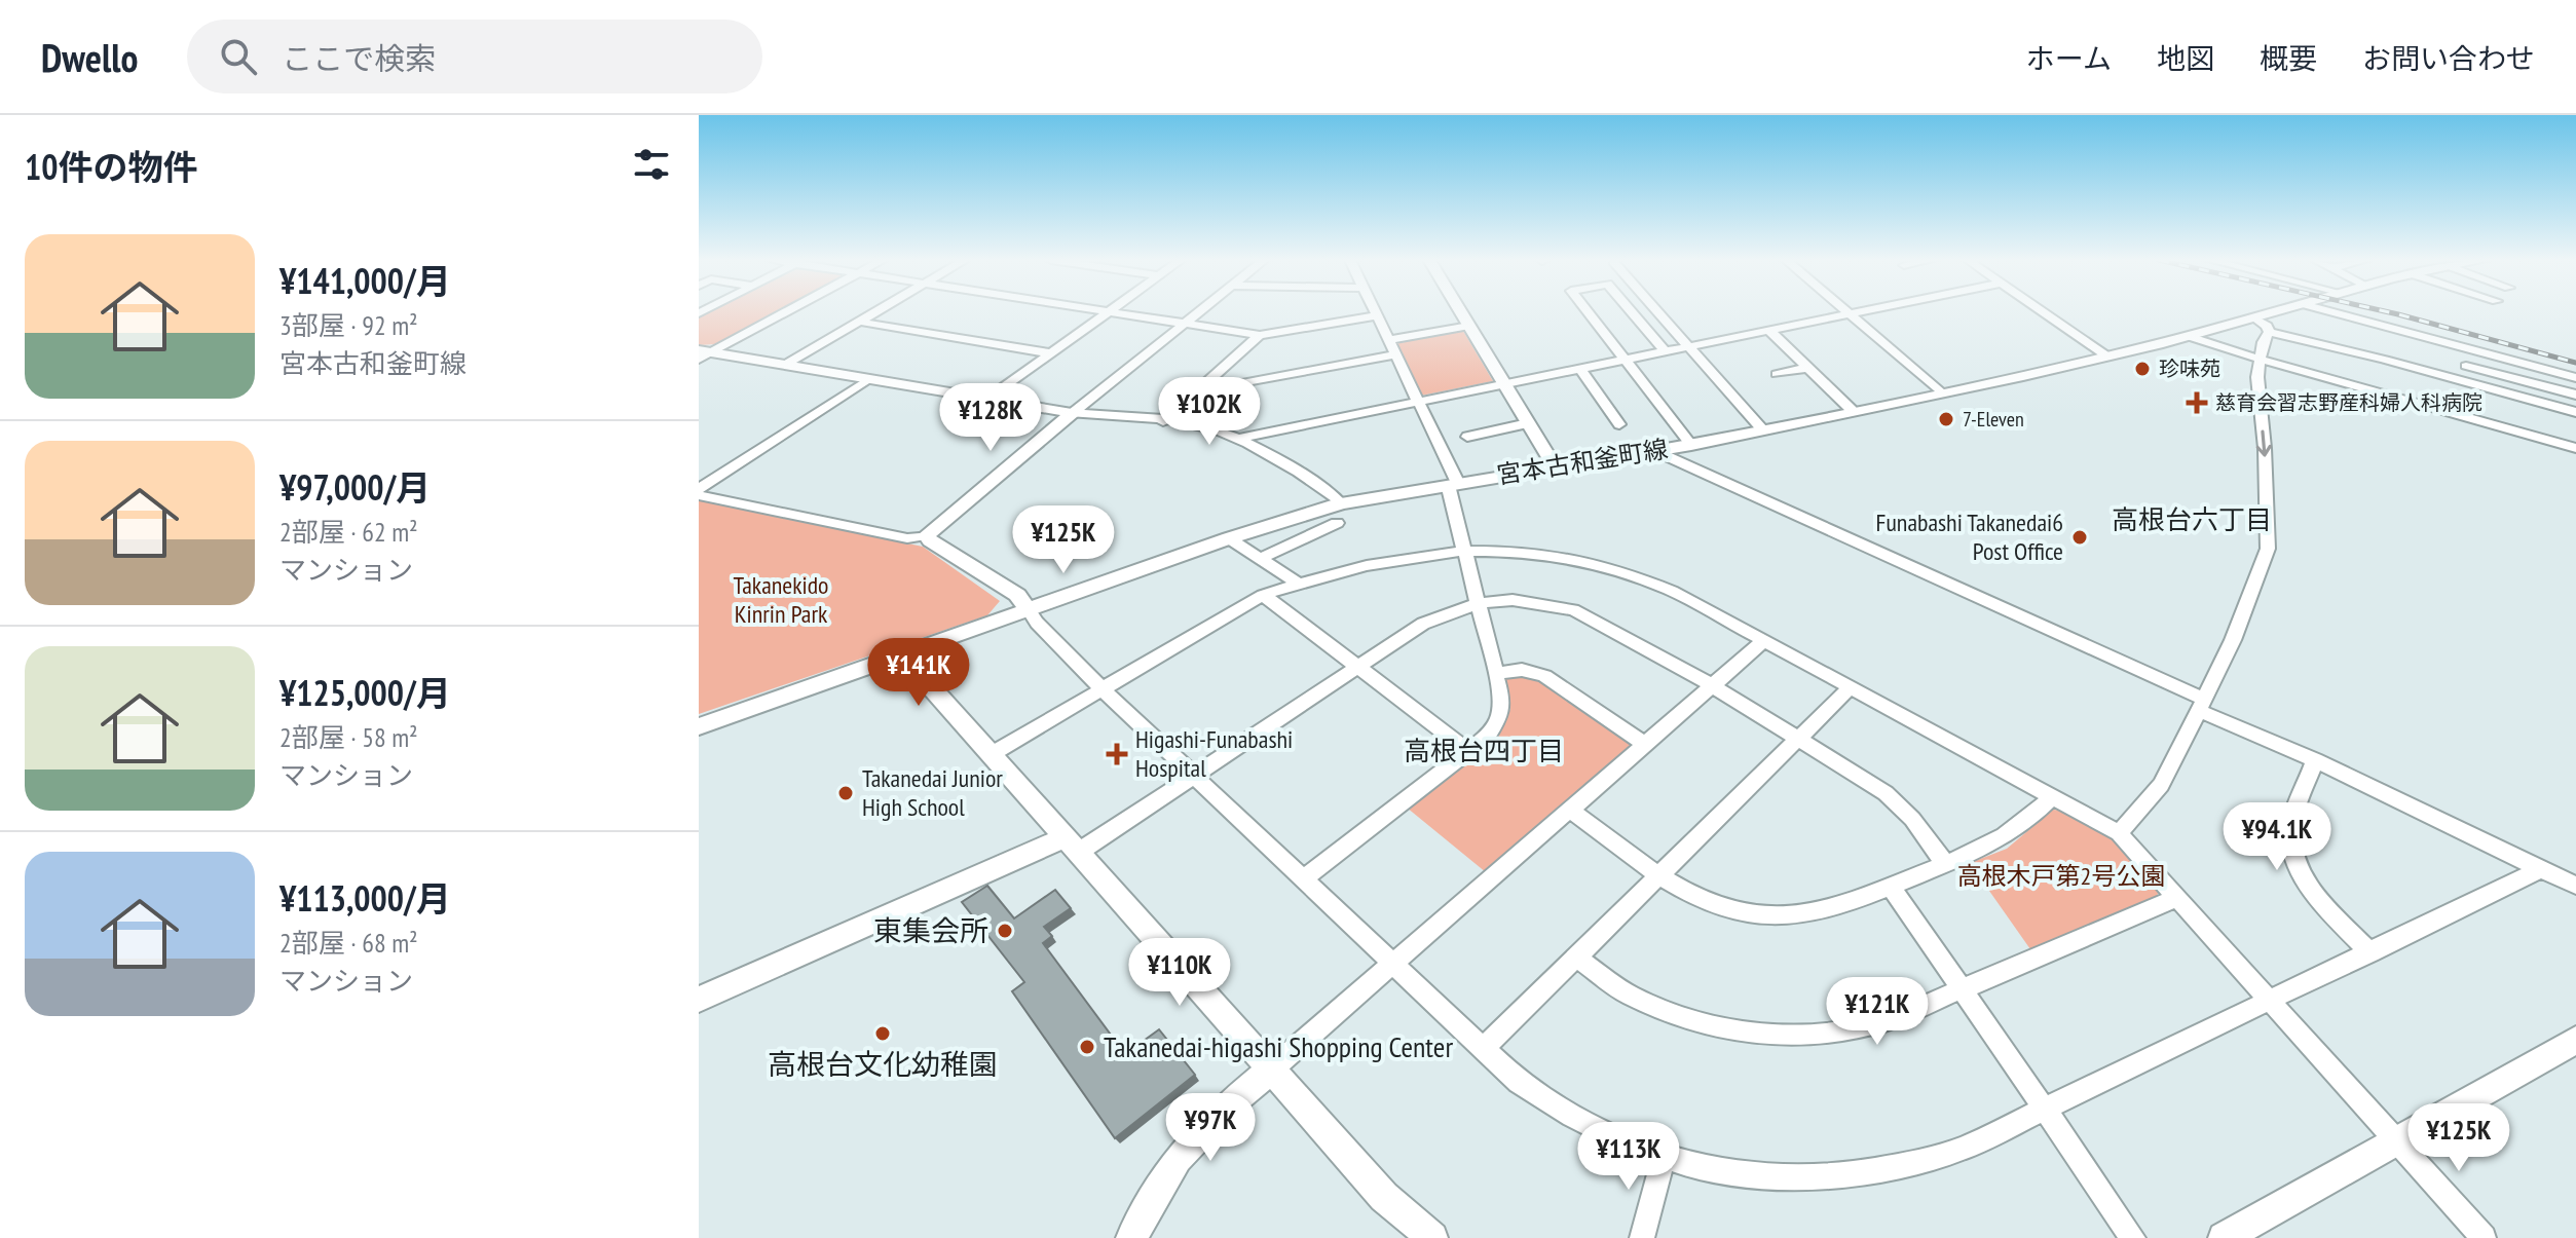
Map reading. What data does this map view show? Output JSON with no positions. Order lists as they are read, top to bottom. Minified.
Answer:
{"streets":{"street":["宮本古和釜町線"]},"districts":["高根台六丁目","高根台四丁目"],"parks":["Takanekido Kinrin Park","高根木戸第2号公園"],"places":{"other":["珍味苑","7-Eleven","Funabashi Takanedai6 Post Office","Takanedai Junior High School","東集会所","高根台文化幼稚園","Takanedai-higashi Shopping Center"],"health":["慈育会習志野産科婦人科病院","Higashi-Funabashi Hospital"]},"page":{"header":"Dwello","search":"ここで検索","nav":["ホーム","地図","概要","お問い合わせ"],"heading":"10件の物件","list":[{"name":"¥141,000/月","note":"3部屋 · 92 m² · 宮本古和釜町線"},{"name":"¥97,000/月","note":"2部屋 · 62 m² · マンション"},{"name":"¥125,000/月","note":"2部屋 · 58 m² · マンション"},{"name":"¥113,000/月","note":"2部屋 · 68 m² · マンション"}],"price":["¥102K","¥128K","¥125K","¥141K","¥94.1K","¥110K","¥121K","¥97K","¥125K","¥113K"]}}
